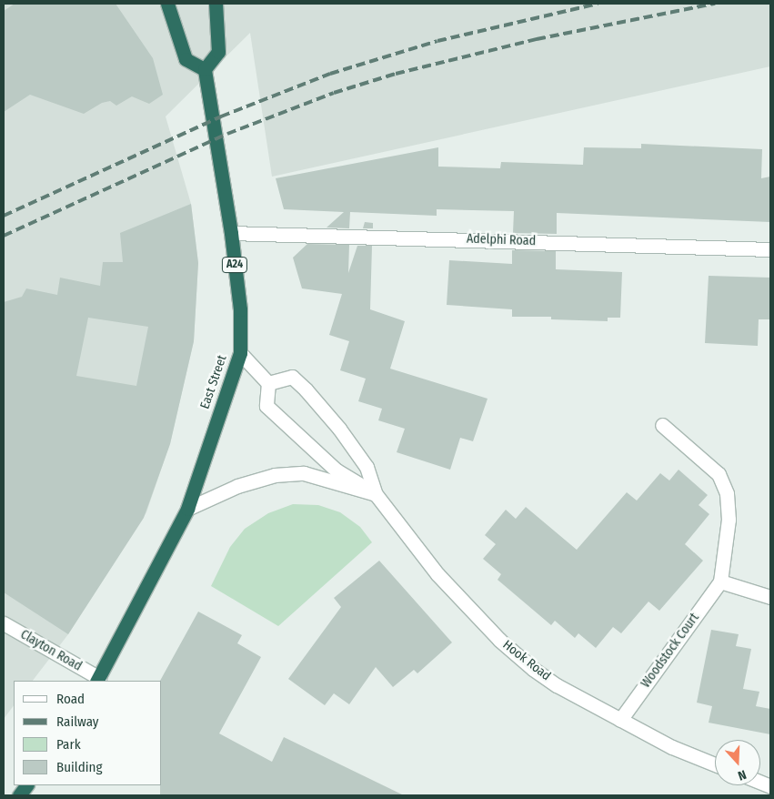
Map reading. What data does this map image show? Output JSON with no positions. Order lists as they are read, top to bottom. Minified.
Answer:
{"streets":{"highway":["A24","East Street"],"main road":["Adelphi Road","Clayton Road","Woodstock Court","Hook Road"]},"crossings":[["Adelphi Road","East Street"],["East Street","Clayton Road"],["Woodstock Court","Hook Road"]],"legend":["Road","Railway","Park","Building"],"north":"bottom"}
